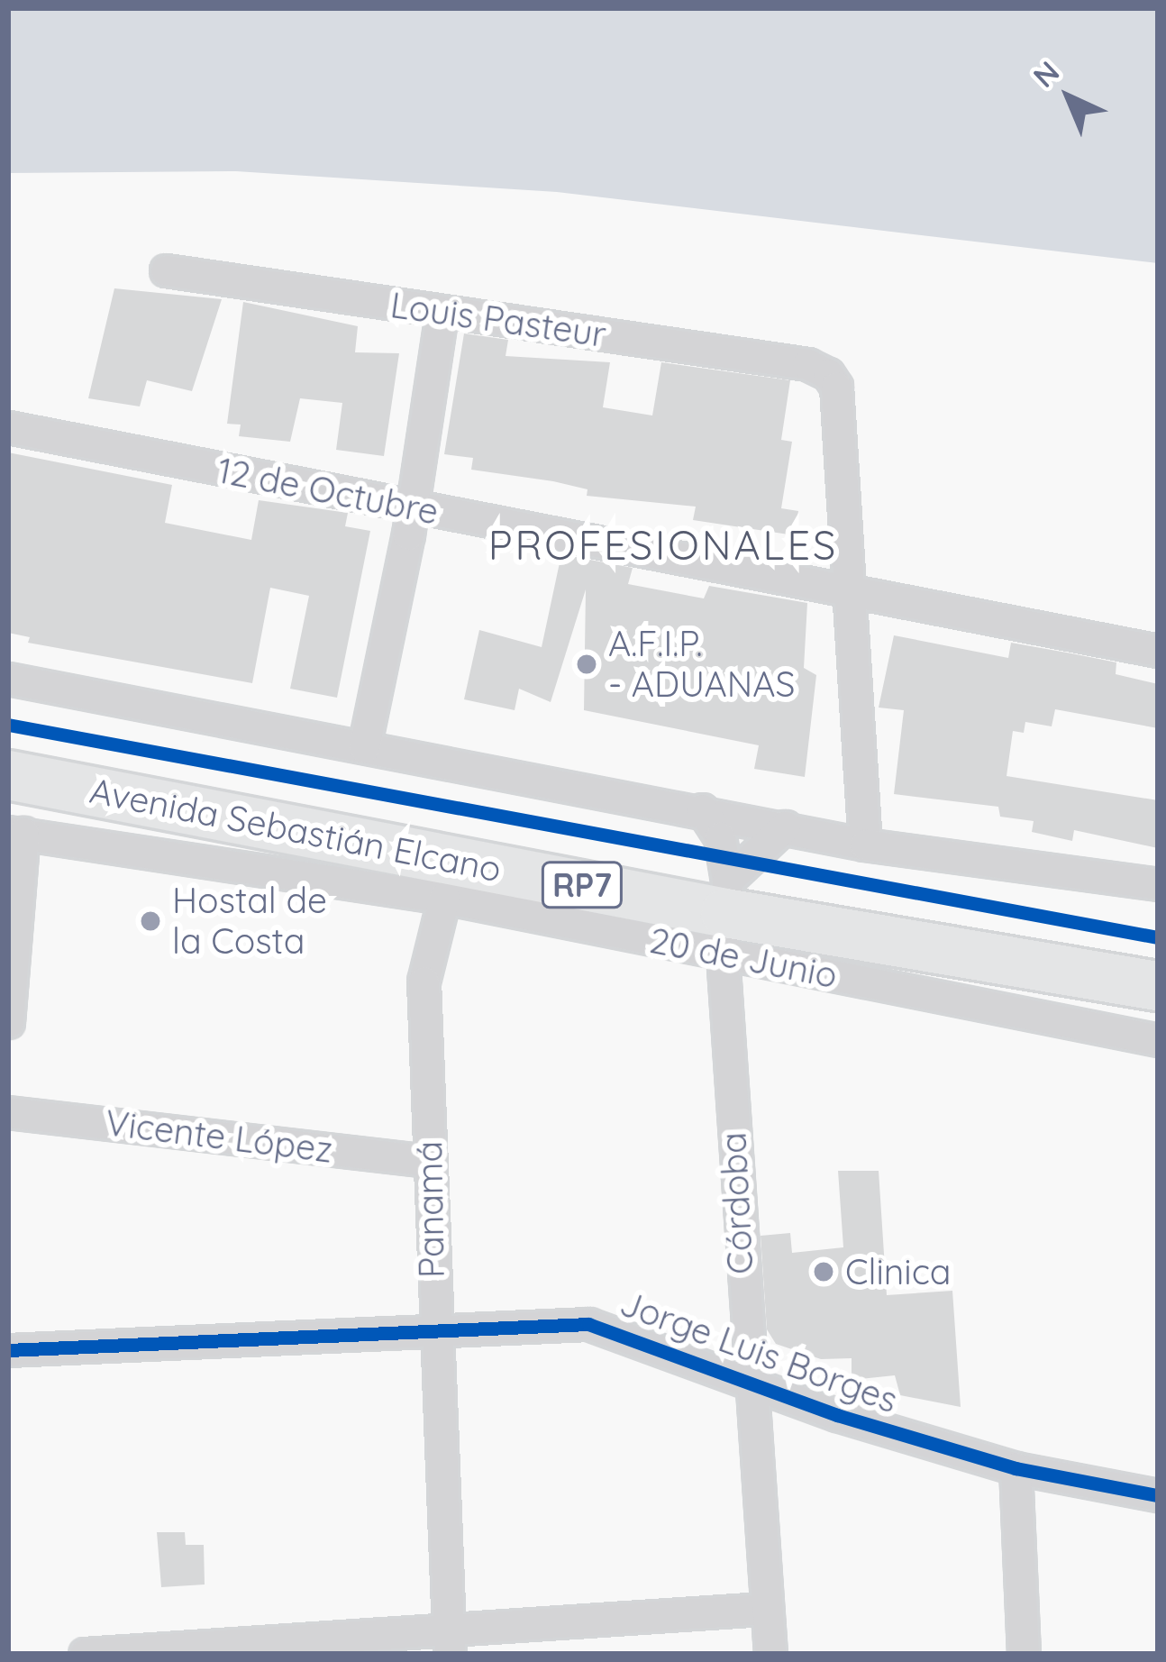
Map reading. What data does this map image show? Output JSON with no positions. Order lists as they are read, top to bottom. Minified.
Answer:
{"streets":{"main road":["Avenida Sebastián Elcano","RP7"],"street":["Louis Pasteur","12 de Octubre","20 de Junio","Vicente López","Córdoba","Panamá","Jorge Luis Borges"]},"crossings":[["Louis Pasteur","12 de Octubre"],["Avenida Sebastián Elcano","20 de Junio"],["Avenida Sebastián Elcano","Córdoba"],["20 de Junio","Córdoba"],["20 de Junio","Panamá"],["Vicente López","Panamá"],["Córdoba","Jorge Luis Borges"],["Panamá","Jorge Luis Borges"]],"districts":["PROFESIONALES"],"places":["A.F.I.P. - ADUANAS","Hostal de la Costa","Clinica"],"north":"top left"}
